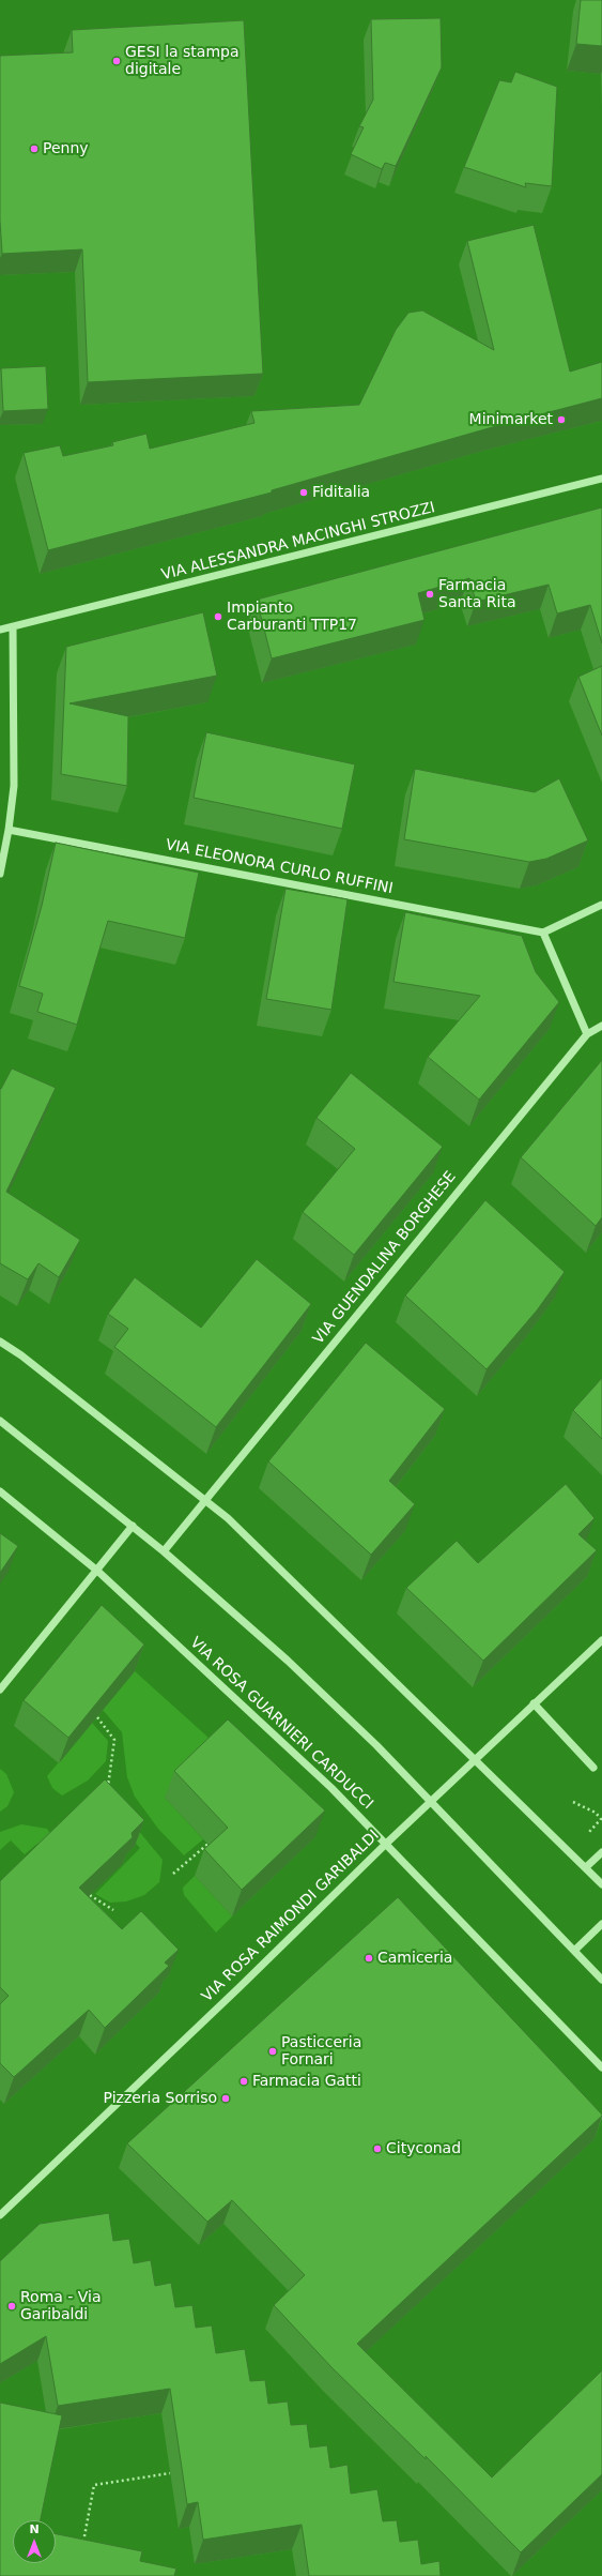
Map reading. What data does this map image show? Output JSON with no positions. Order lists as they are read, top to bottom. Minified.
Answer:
{"streets":{"street":["VIA ALESSANDRA MACINGHI STROZZI","VIA ELEONORA CURLO RUFFINI","VIA GUENDALINA BORGHESE","VIA ROSA GUARNIERI CARDUCCI","VIA ROSA RAIMONDI GARIBALDI"]},"crossings":[["VIA ROSA GUARNIERI CARDUCCI","VIA ROSA RAIMONDI GARIBALDI"]],"places":["GESI la stampa digitale","Penny","Minimarket","Fiditalia","Farmacia Santa Rita","Impianto Carburanti TTP17","Camiceria","Pasticceria Fornari","Farmacia Gatti","Pizzeria Sorriso","Cityconad","Roma - Via Garibaldi"],"north":"top"}
